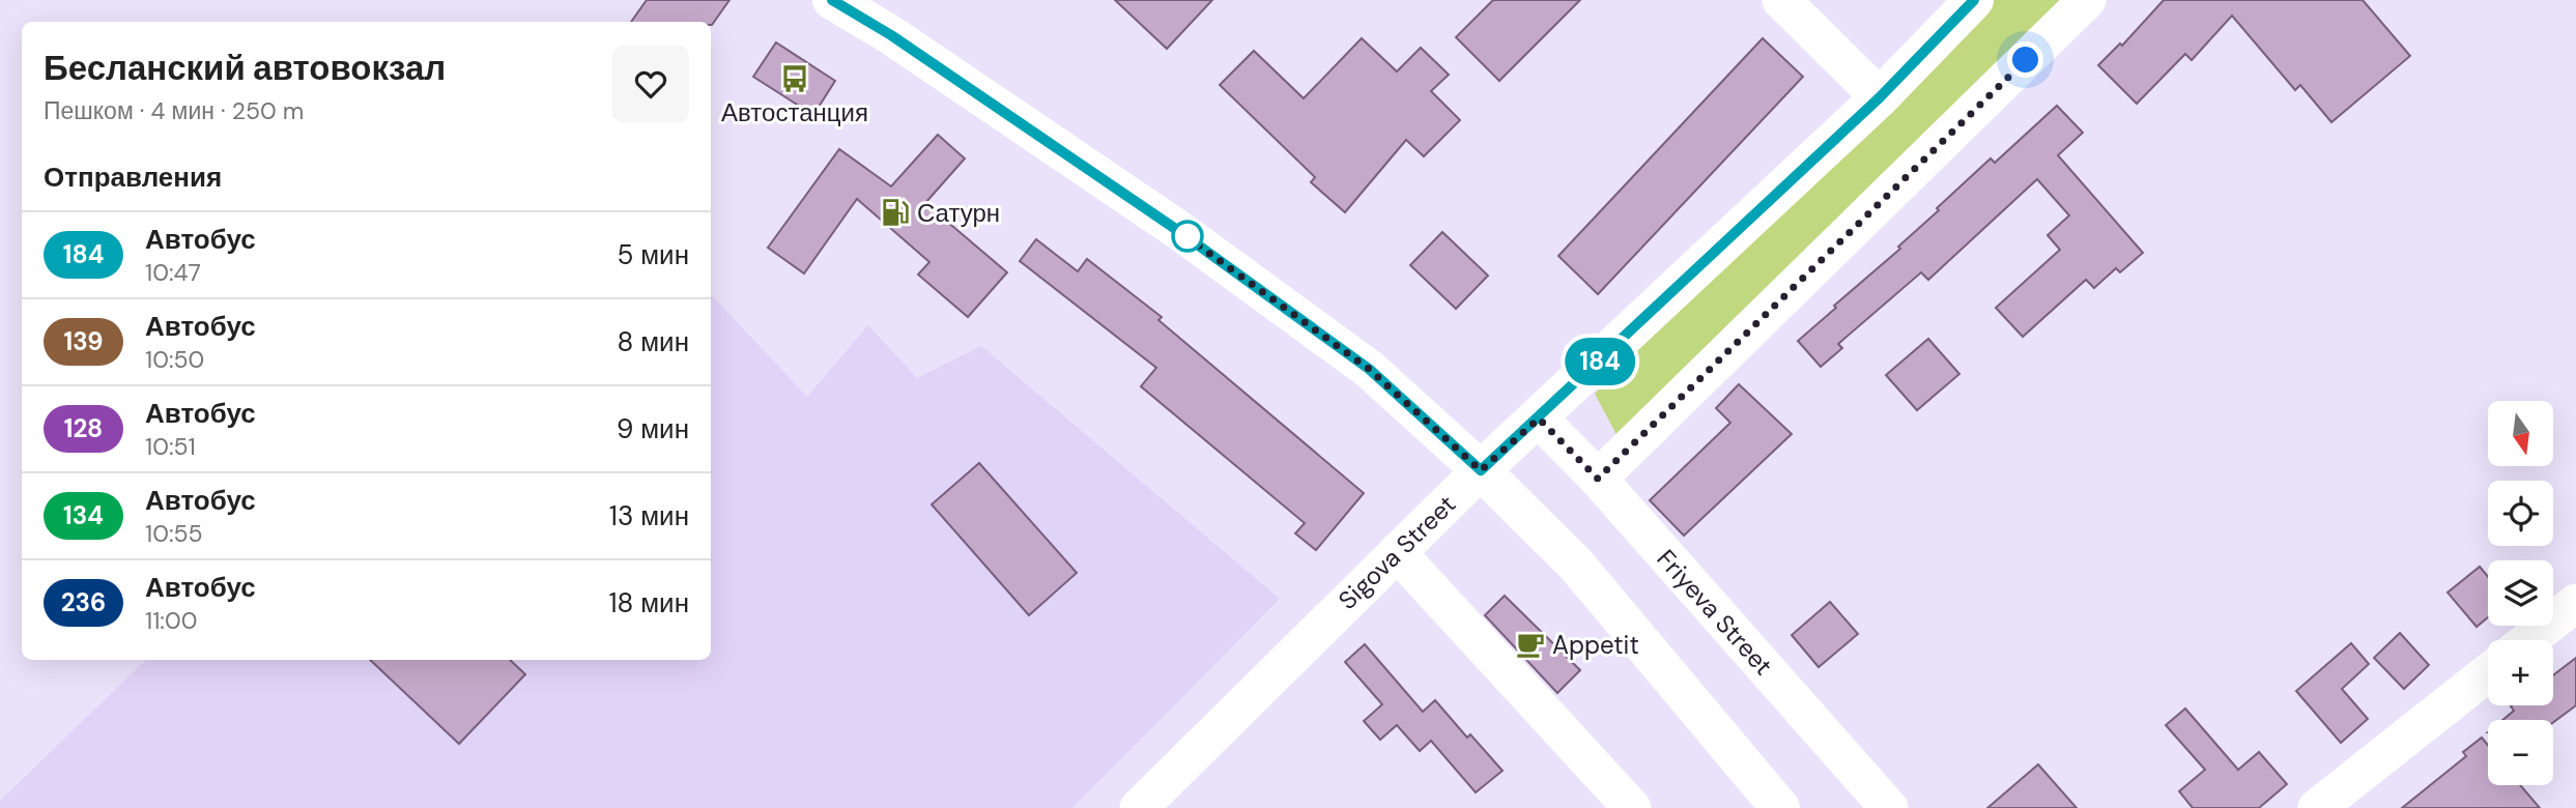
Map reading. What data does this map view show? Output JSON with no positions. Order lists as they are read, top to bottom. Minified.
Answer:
{"streets":{"main road":["Sigova Street"],"street":["Friyeva Street"]},"crossings":[["Sigova Street","Friyeva Street"]],"places":{"bus stop":["Автостанция"],"fuel station":["Сатурн"],"cafe":["Appetit"]},"lines":["bus line 184"],"north":"bottom","page":{"on_map":"184","heading":[["Бесланский автовокзал","Пешком · 4 мин · 250 m"],"Отправления"],"list":[{"mark":"184","name":"Автобус","note":"10:47","value":"5 мин"},{"mark":"139","name":"Автобус","note":"10:50","value":"8 мин"},{"mark":"128","name":"Автобус","note":"10:51","value":"9 мин"},{"mark":"134","name":"Автобус","note":"10:55","value":"13 мин"},{"mark":"236","name":"Автобус","note":"11:00","value":"18 мин"}],"map_buttons":["+","−"]}}
